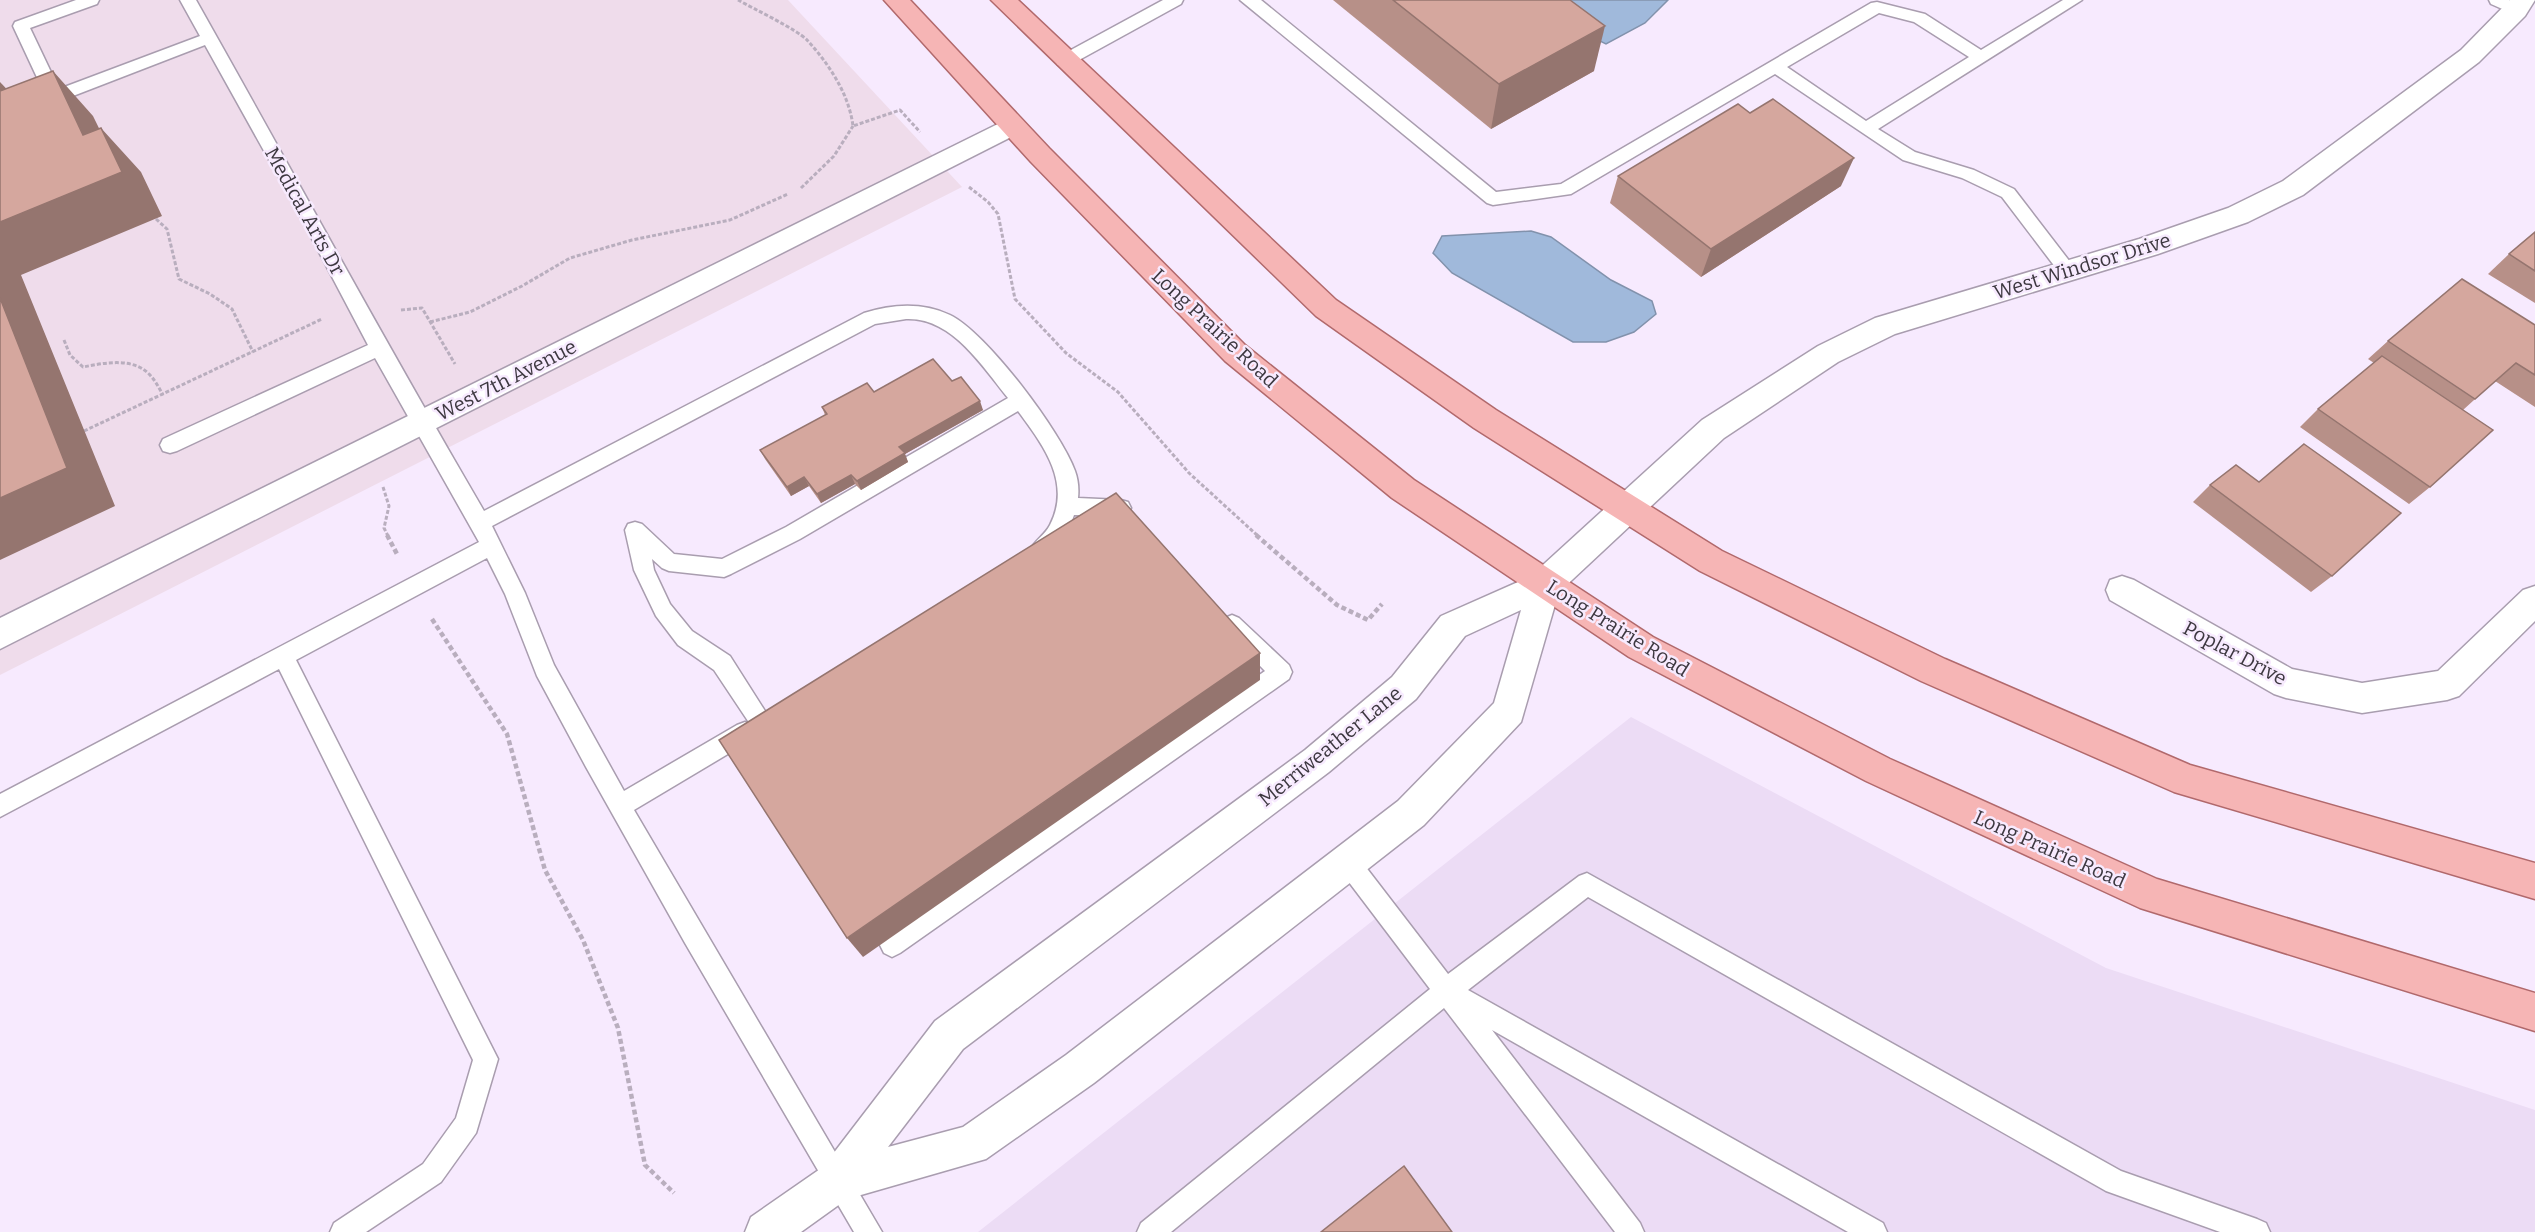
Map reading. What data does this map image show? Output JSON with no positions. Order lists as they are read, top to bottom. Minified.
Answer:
{"streets":{"main road":["Long Prairie Road"],"street":["West Windsor Drive","West 7th Avenue","Poplar Drive","Merriweather Lane"],"lane":["Medical Arts Dr"]},"crossings":[["Medical Arts Dr","West 7th Avenue"],["Medical Arts Dr","Merriweather Lane"],["West Windsor Drive","Long Prairie Road"],["West Windsor Drive","Merriweather Lane"],["Long Prairie Road","West 7th Avenue"],["Long Prairie Road","Merriweather Lane"]]}
